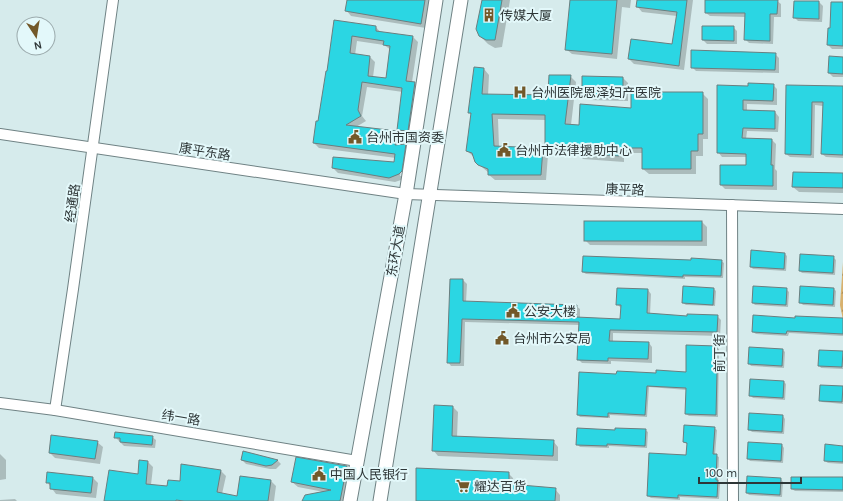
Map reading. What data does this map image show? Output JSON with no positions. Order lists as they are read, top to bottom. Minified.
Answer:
{"streets":{"main road":["东环大道"],"street":["康平东路","康平路","经通路","前丁街","纬一路"]},"crossings":[["康平东路","康平路"],["康平东路","经通路"],["康平东路","东环大道"],["康平路","东环大道"],["康平路","前丁街"],["经通路","纬一路"],["东环大道","纬一路"]],"places":{"building":["传媒大厦"],"hospital":["台州医院恩泽妇产医院"],"public building":["台州市国资委","台州市法律援助中心","公安大楼","台州市公安局","中国人民银行"],"supermarket":["耀达百货"]},"scale_bar":"100 m","north":"bottom"}
